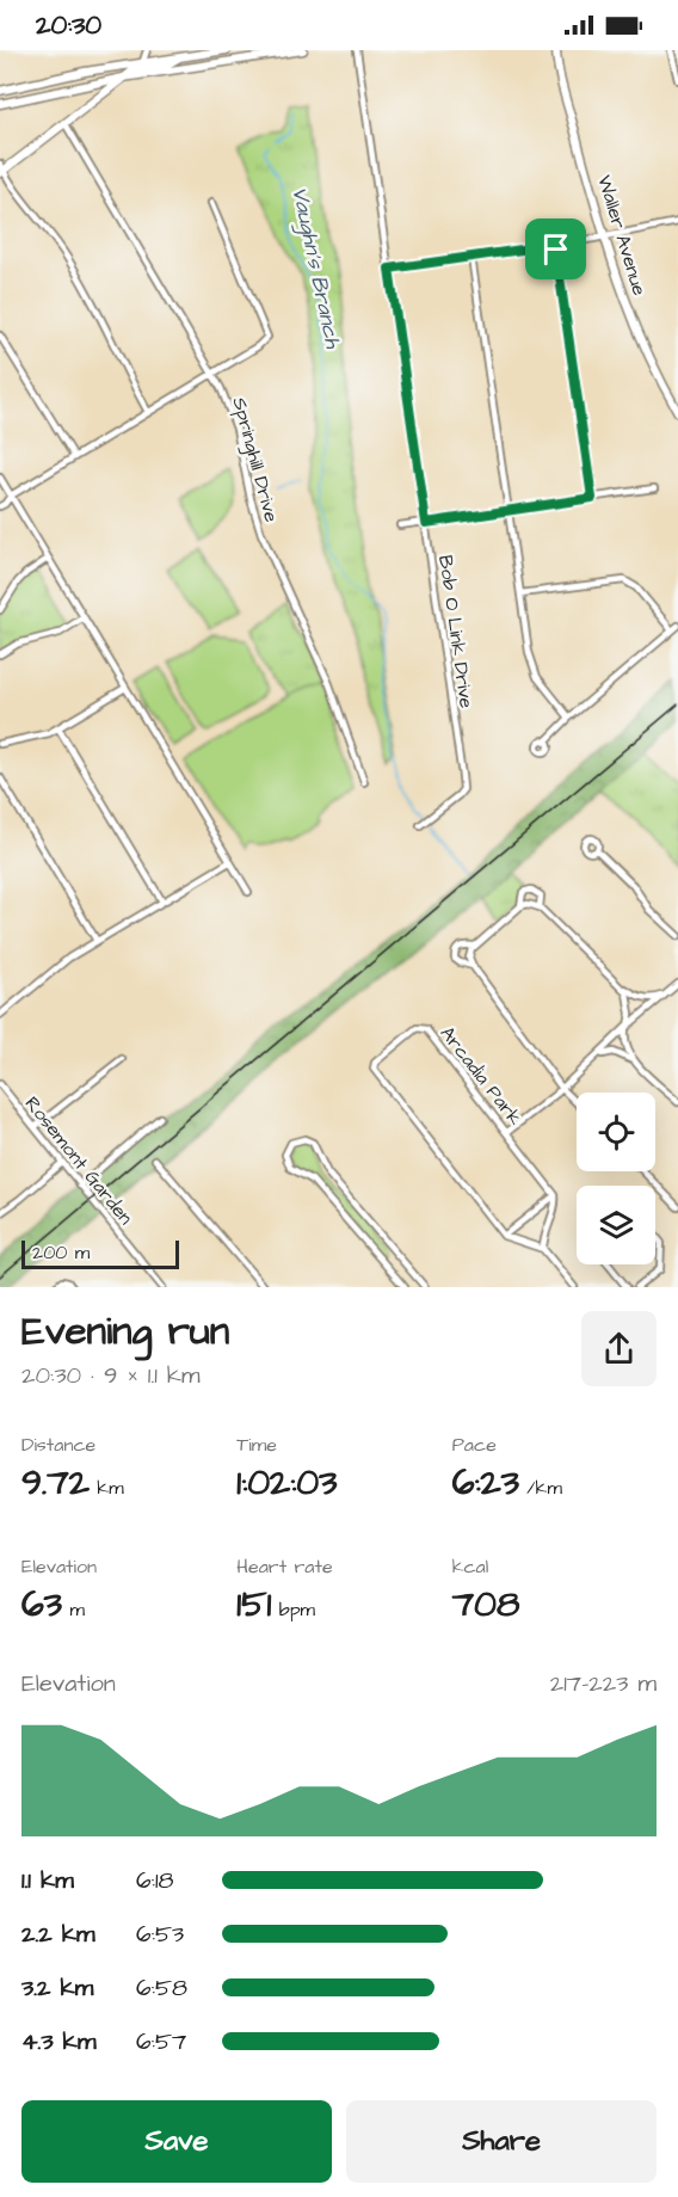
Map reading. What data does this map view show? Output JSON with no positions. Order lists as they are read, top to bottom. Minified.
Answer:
{"streets":{"main road":["Waller Avenue"],"street":["Springhill Drive","Bob O Link Drive","Arcadia Park","Rosemont Garden"]},"water":["Vaughn's Branch"],"scale_bar":"200 m","page":{"status":"20:30","scale":"200 m","heading":["Evening run","20:30 · 9 × 1.1 km"],"stats":[["Distance","9.72 km"],["Time","1:02:03"],["Pace","6:23 /km"],["Elevation","63 m"],["Heart rate","151 bpm"],["kcal","708"]],"chart":["Elevation","217–223 m"],"list":[{"name":"1.1 km","note":"6:18"},{"name":"2.2 km","note":"6:53"},{"name":"3.2 km","note":"6:58"},{"name":"4.3 km","note":"6:57"}],"buttons":["Save","Share"]}}
